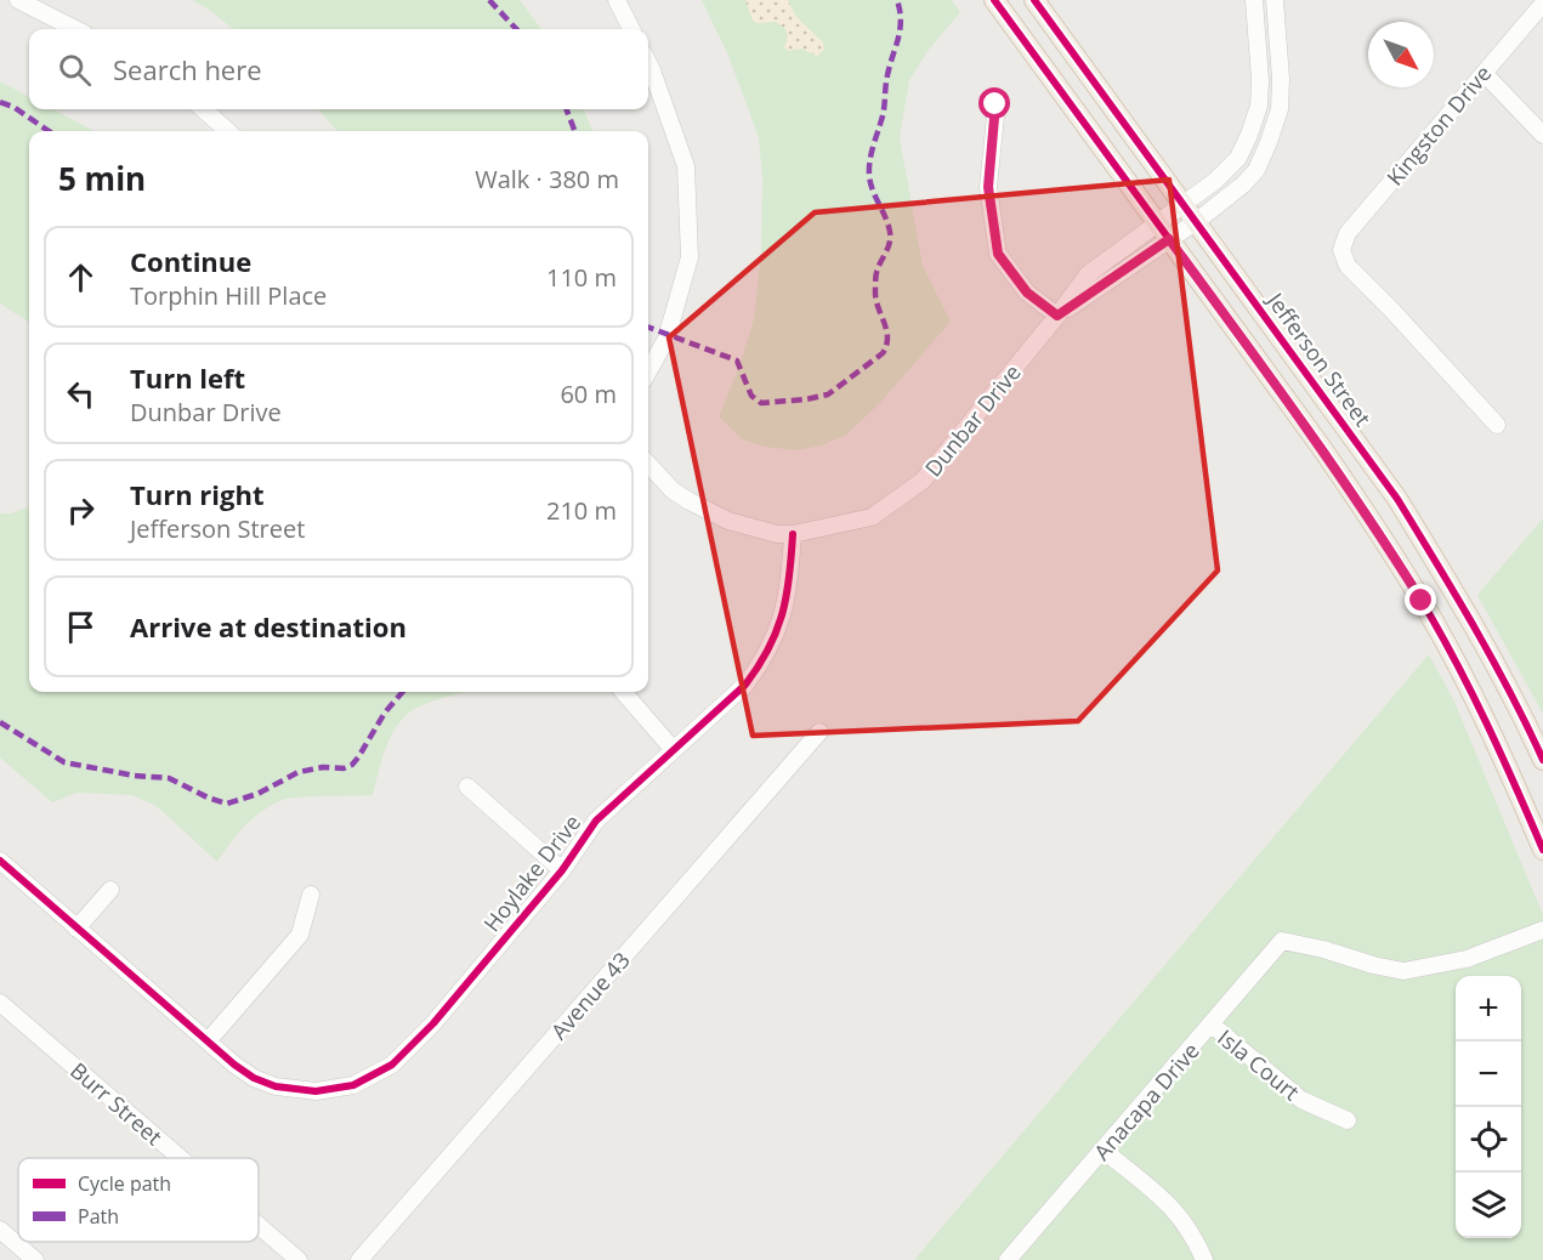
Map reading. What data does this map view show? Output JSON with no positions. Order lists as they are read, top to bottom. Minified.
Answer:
{"streets":{"main road":["Jefferson Street"],"street":["Kingston Drive","Dunbar Drive","Hoylake Drive","Avenue 43","Isla Court","Anacapa Drive","Burr Street"]},"crossings":[["Jefferson Street","Dunbar Drive"],["Dunbar Drive","Hoylake Drive"],["Isla Court","Anacapa Drive"]],"legend":["Cycle path","Path"],"north":"bottom right","page":{"search":"Search here","heading":["5 min","Walk · 380 m"],"list":[["Continue","Torphin Hill Place","110 m"],["Turn left","Dunbar Drive","60 m"],["Turn right","Jefferson Street","210 m"],"Arrive at destination"],"map_buttons":["+","−"]}}
